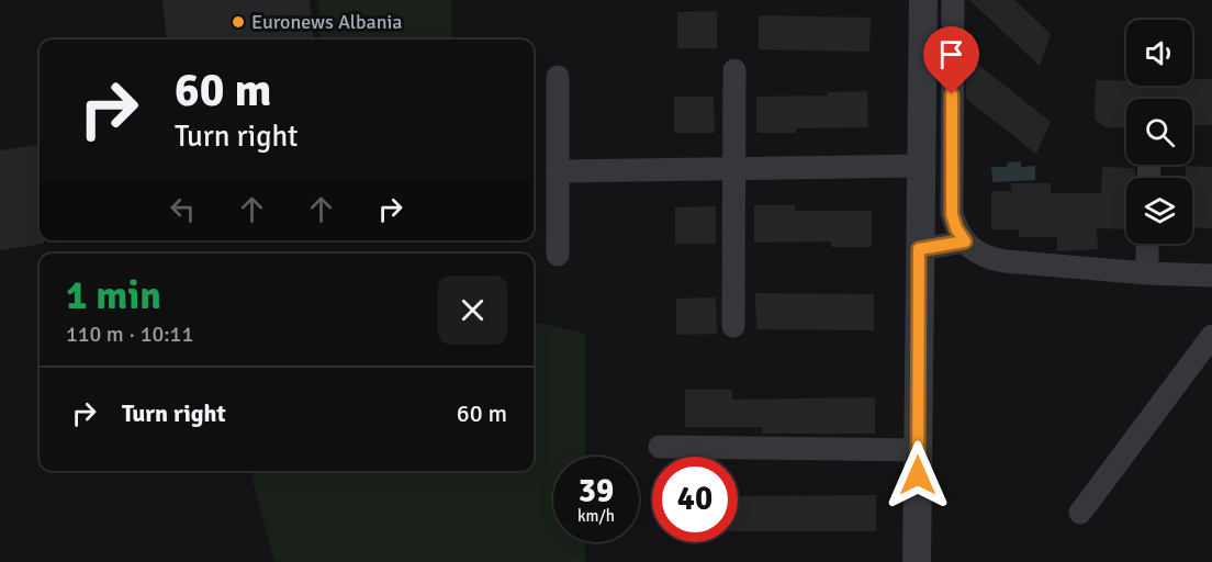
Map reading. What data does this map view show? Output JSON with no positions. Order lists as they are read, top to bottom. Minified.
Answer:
{"places":["Euronews Albania"],"page":{"turn":["60 m","Turn right"],"heading":["1 min","110 m · 10:11"],"list":[{"name":"Turn right","value":"60 m"}],"speed":"39 km/h","limit":"40"}}
